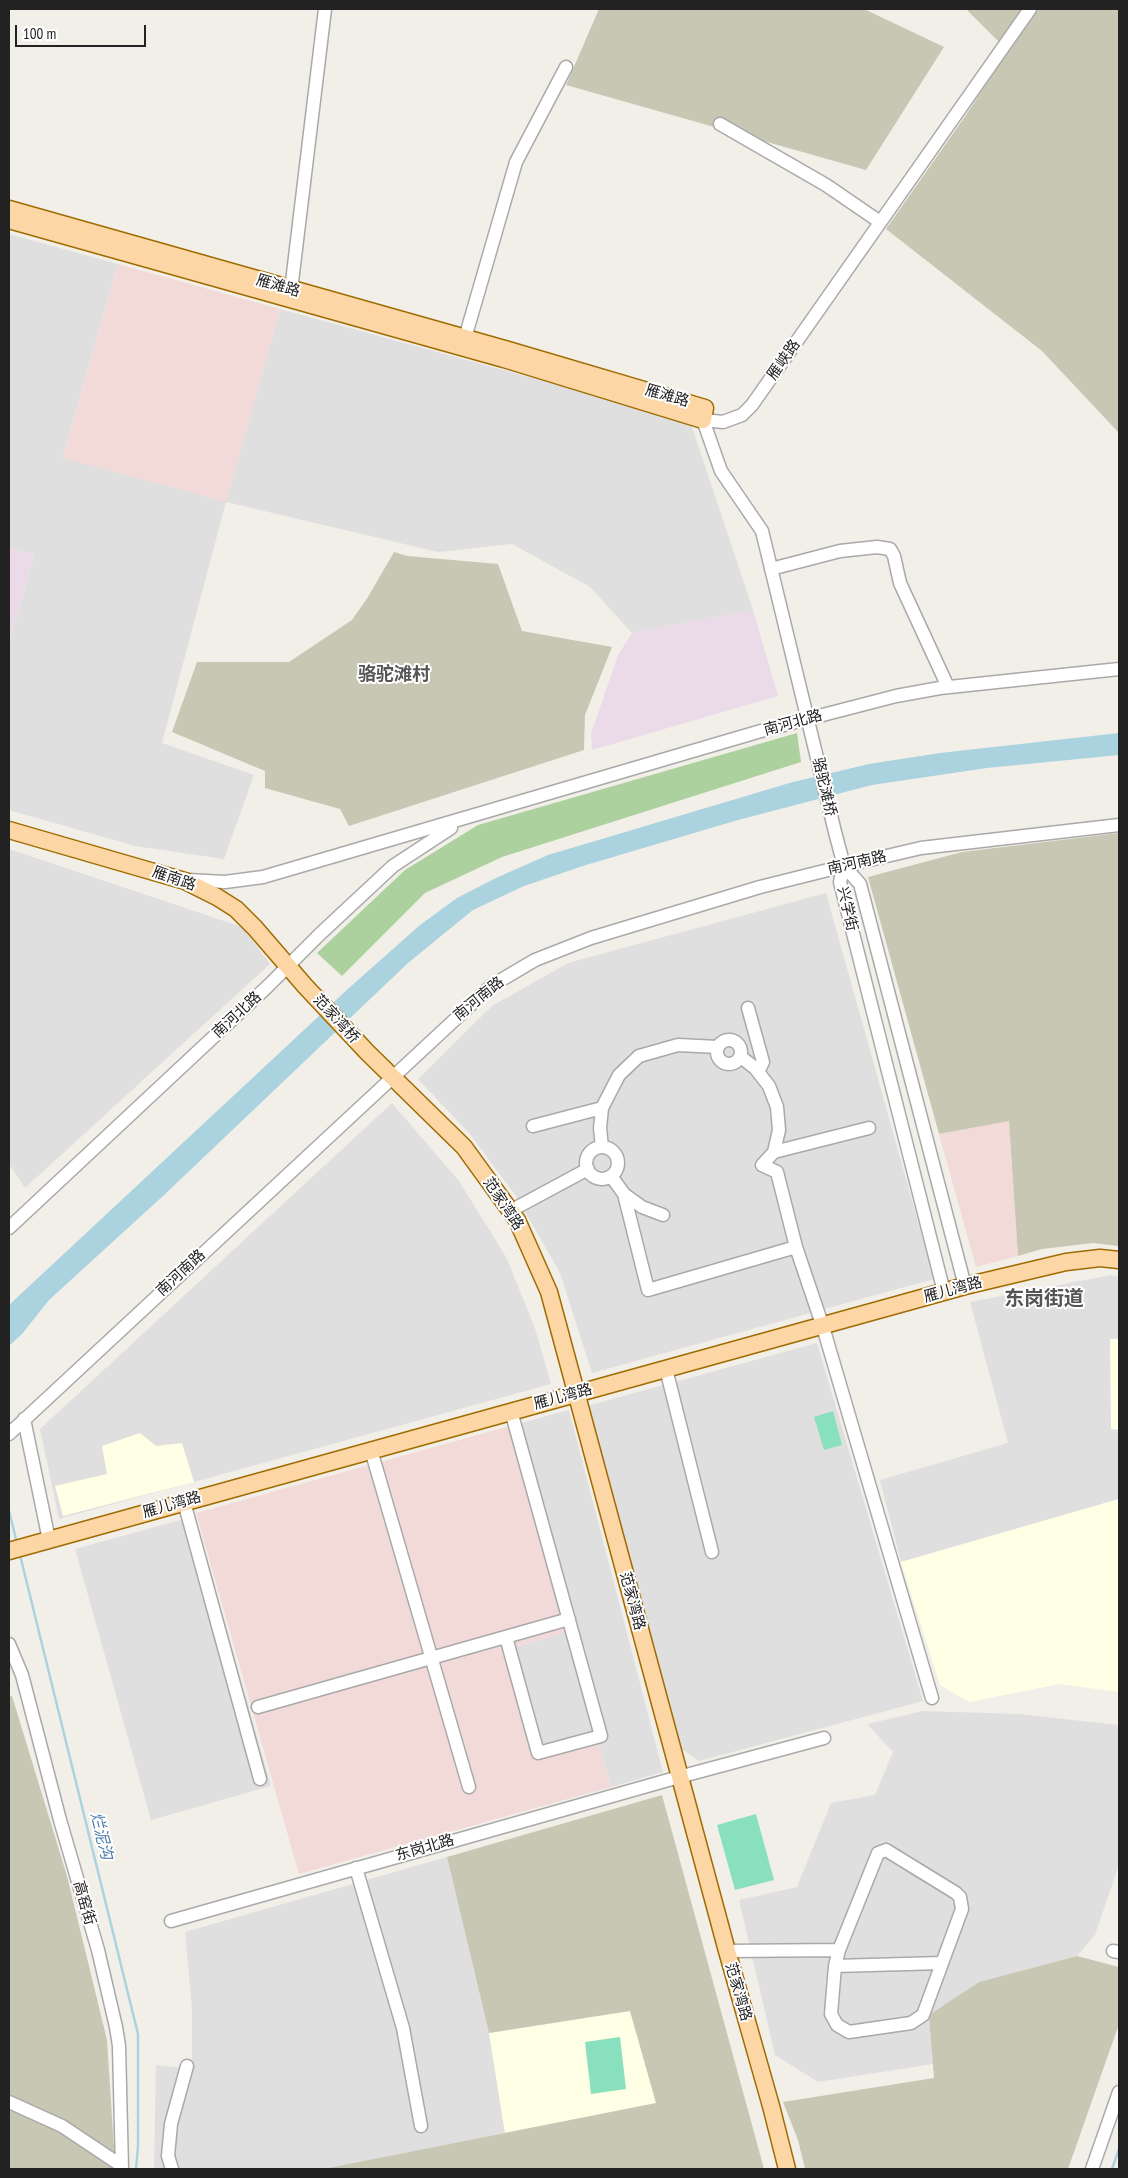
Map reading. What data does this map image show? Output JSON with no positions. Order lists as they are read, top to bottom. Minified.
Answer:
{"streets":{"main road":["雁滩路","雁南路","范家湾桥","范家湾路","雁儿湾路"],"street":["雁峡路","南河北路","骆驼滩桥","南河南路","兴学街","东岗北路","高窑街"]},"crossings":[["雁滩路","雁峡路"],["南河北路","骆驼滩桥"],["南河北路","雁南路"],["骆驼滩桥","南河南路"],["骆驼滩桥","兴学街"],["南河南路","兴学街"],["南河南路","范家湾桥"],["南河南路","范家湾路"],["雁南路","范家湾桥"],["兴学街","雁儿湾路"],["范家湾桥","范家湾路"],["范家湾路","雁儿湾路"],["范家湾路","东岗北路"]],"districts":["骆驼滩村","东岗街道"],"water":["烂泥沟"],"scale_bar":"100 m"}
